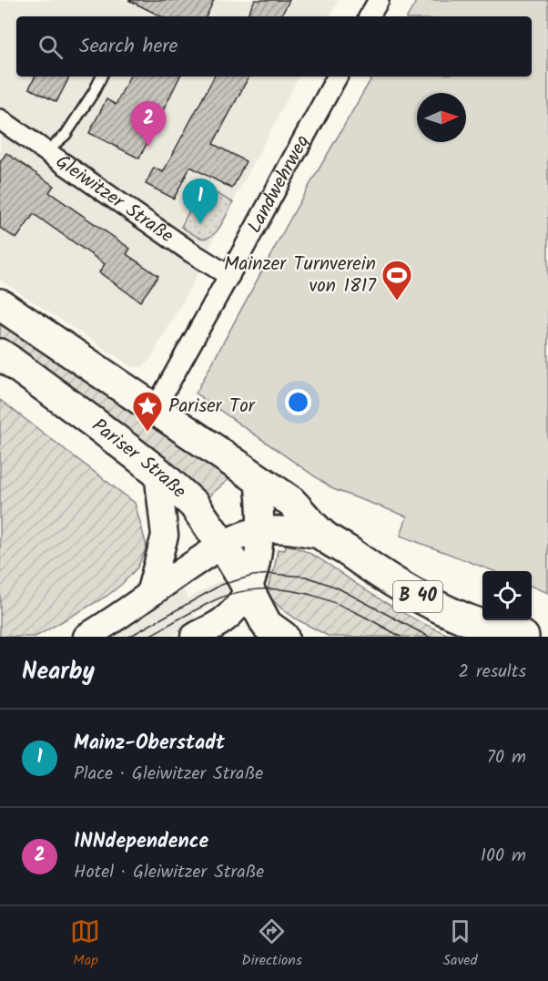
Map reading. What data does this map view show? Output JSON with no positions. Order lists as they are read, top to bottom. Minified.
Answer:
{"streets":{"main road":["Pariser Straße","B 40"],"street":["Landwehrweg","Gleiwitzer Straße"]},"crossings":[["Landwehrweg","Gleiwitzer Straße"],["Landwehrweg","B 40"]],"places":{"sports":["Mainzer Turnverein von 1817"],"place":["Pariser Tor"]},"north":"right","page":{"search":"Search here","pins":["2","1"],"heading":["Nearby","2 results"],"list":[{"mark":"1","name":"Mainz-Oberstadt","note":"Place · Gleiwitzer Straße","value":"70 m"},{"mark":"2","name":"INNdependence","note":"Hotel · Gleiwitzer Straße","value":"100 m"}],"nav":["Map","Directions","Saved"]}}
